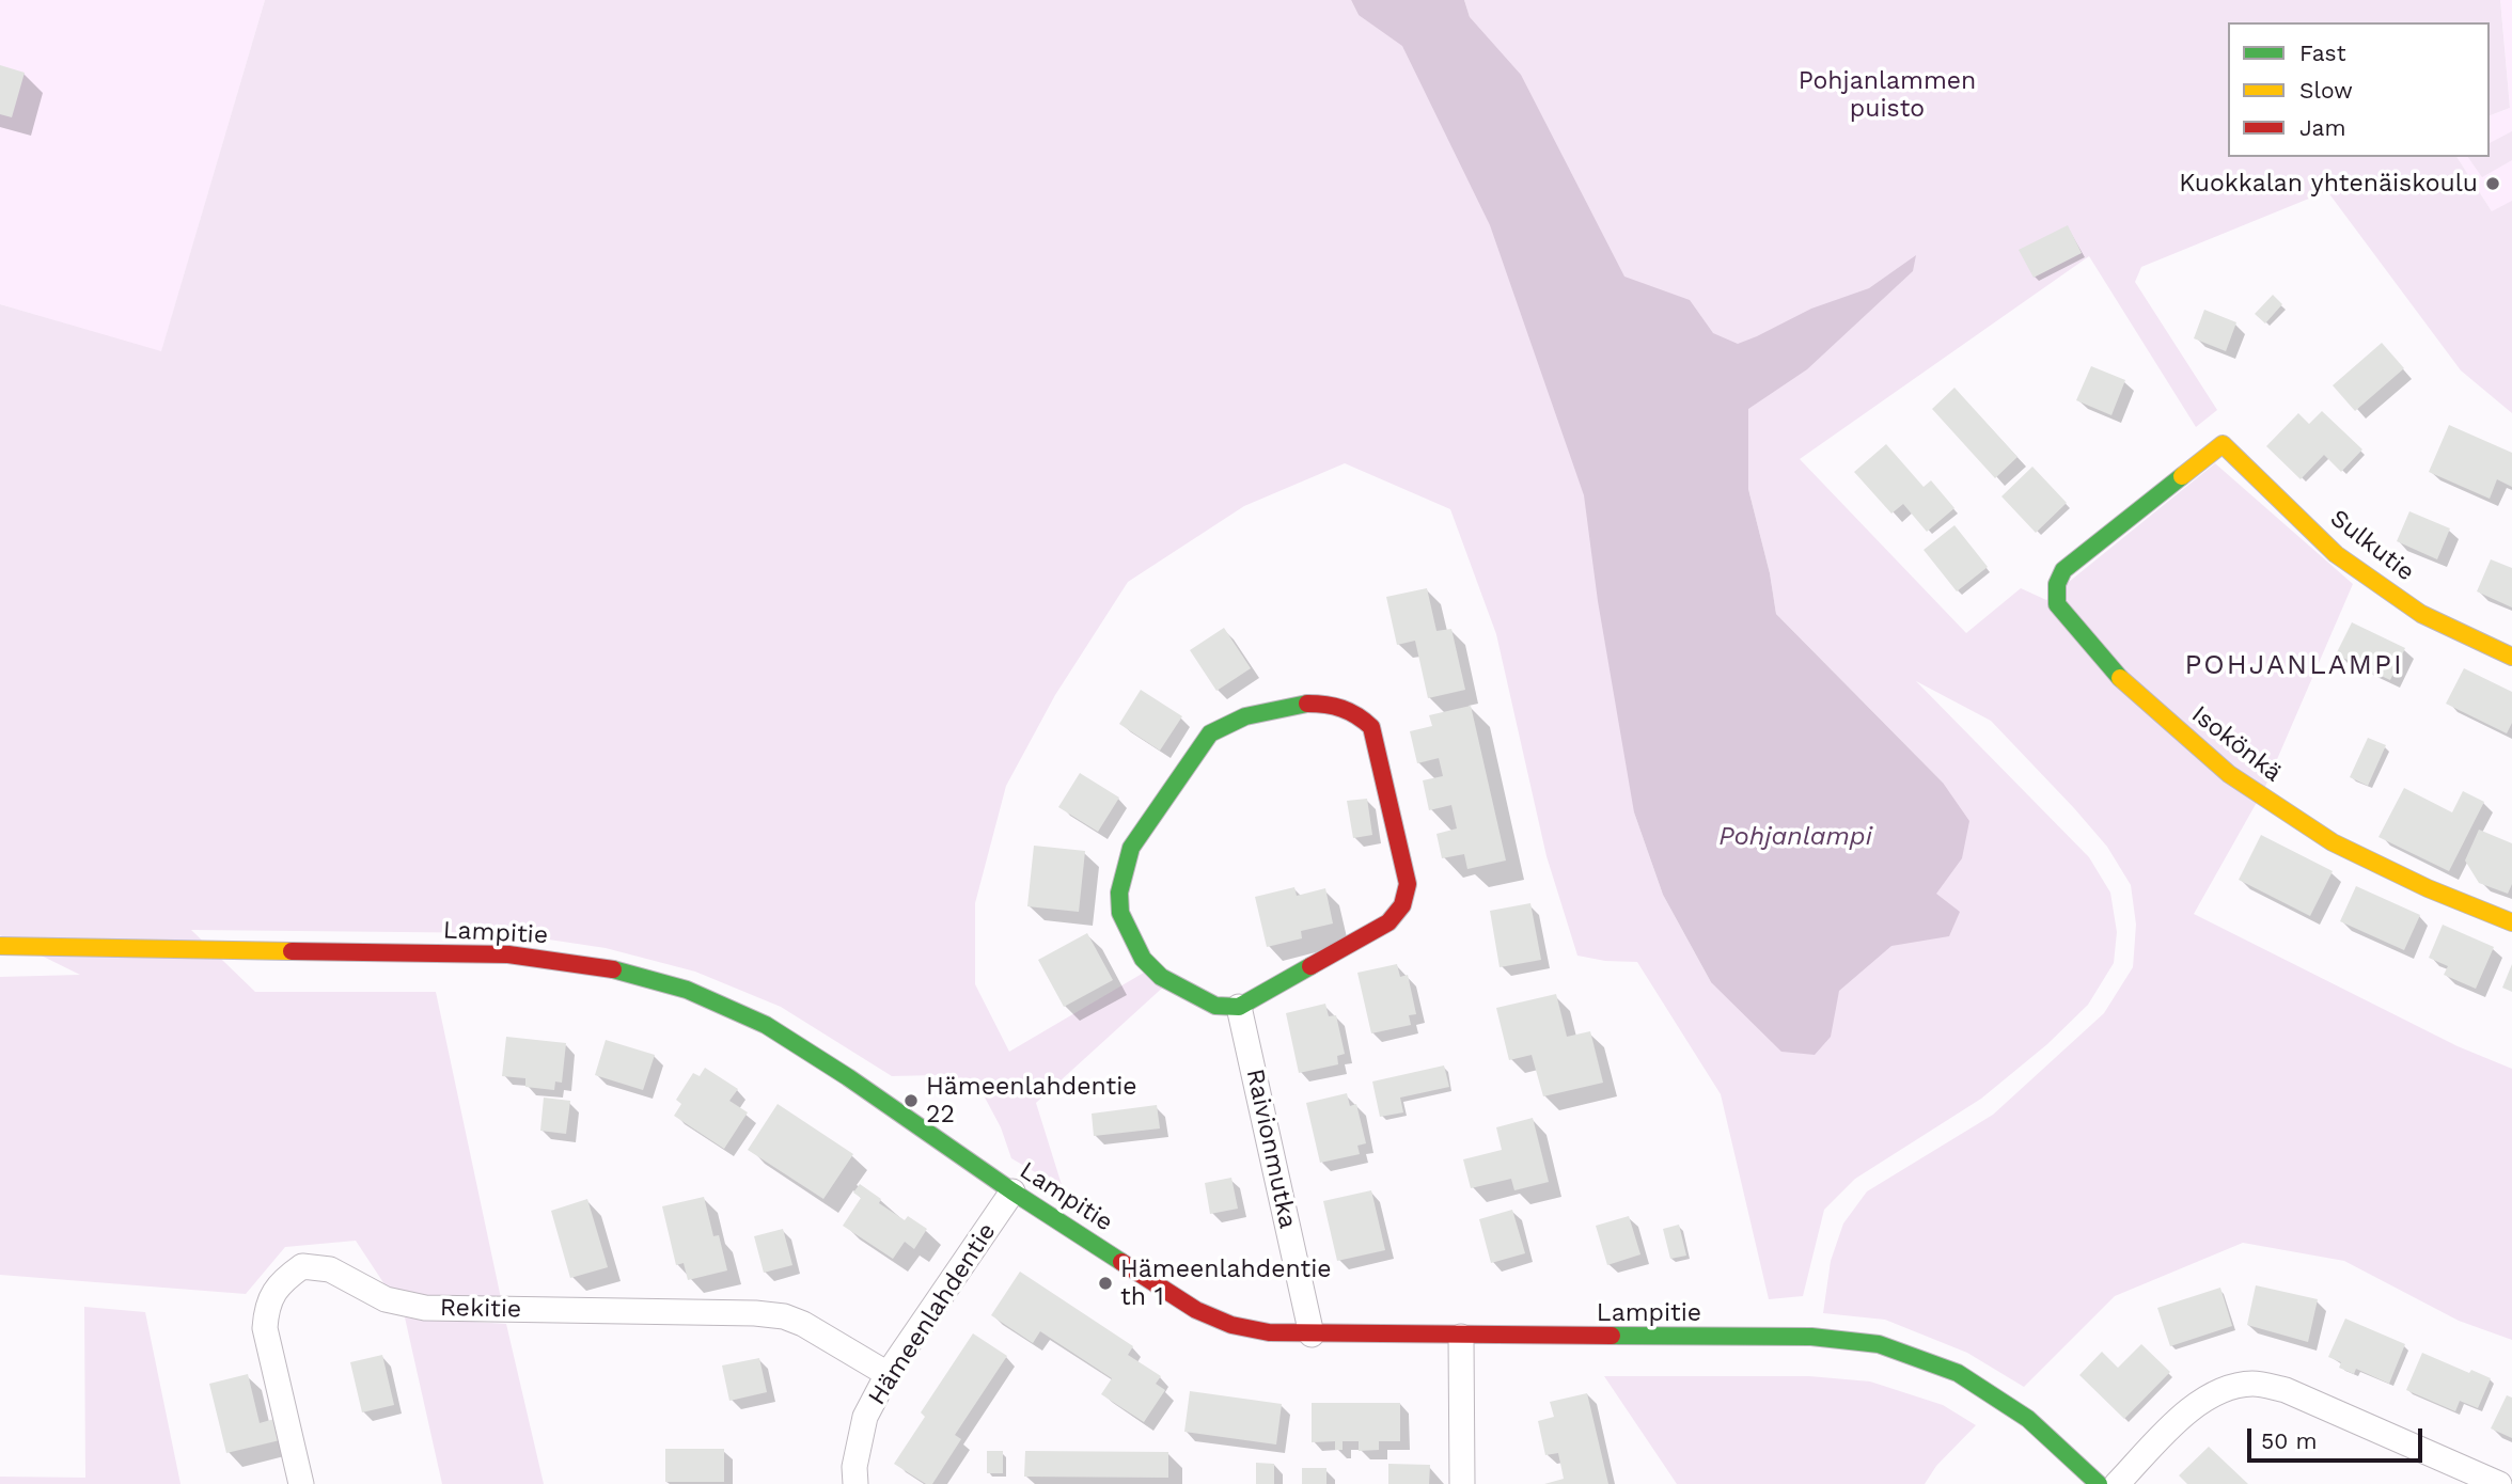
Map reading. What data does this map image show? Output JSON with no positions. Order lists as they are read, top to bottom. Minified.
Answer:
{"streets":{"street":["Sulkutie","Isokönkä","Lampitie","Raivionmutka","Rekitie","Hämeenlahdentie"]},"crossings":[["Sulkutie","Isokönkä"],["Lampitie","Raivionmutka"],["Lampitie","Hämeenlahdentie"],["Rekitie","Hämeenlahdentie"]],"districts":["POHJANLAMPI"],"water":["Pohjanlampi"],"parks":["Pohjanlammen puisto"],"places":["Kuokkalan yhtenäiskoulu","Hämeenlahdentie 22","Hämeenlahdentie th 1"],"legend":["Fast","Slow","Jam"],"scale_bar":"50 m"}
